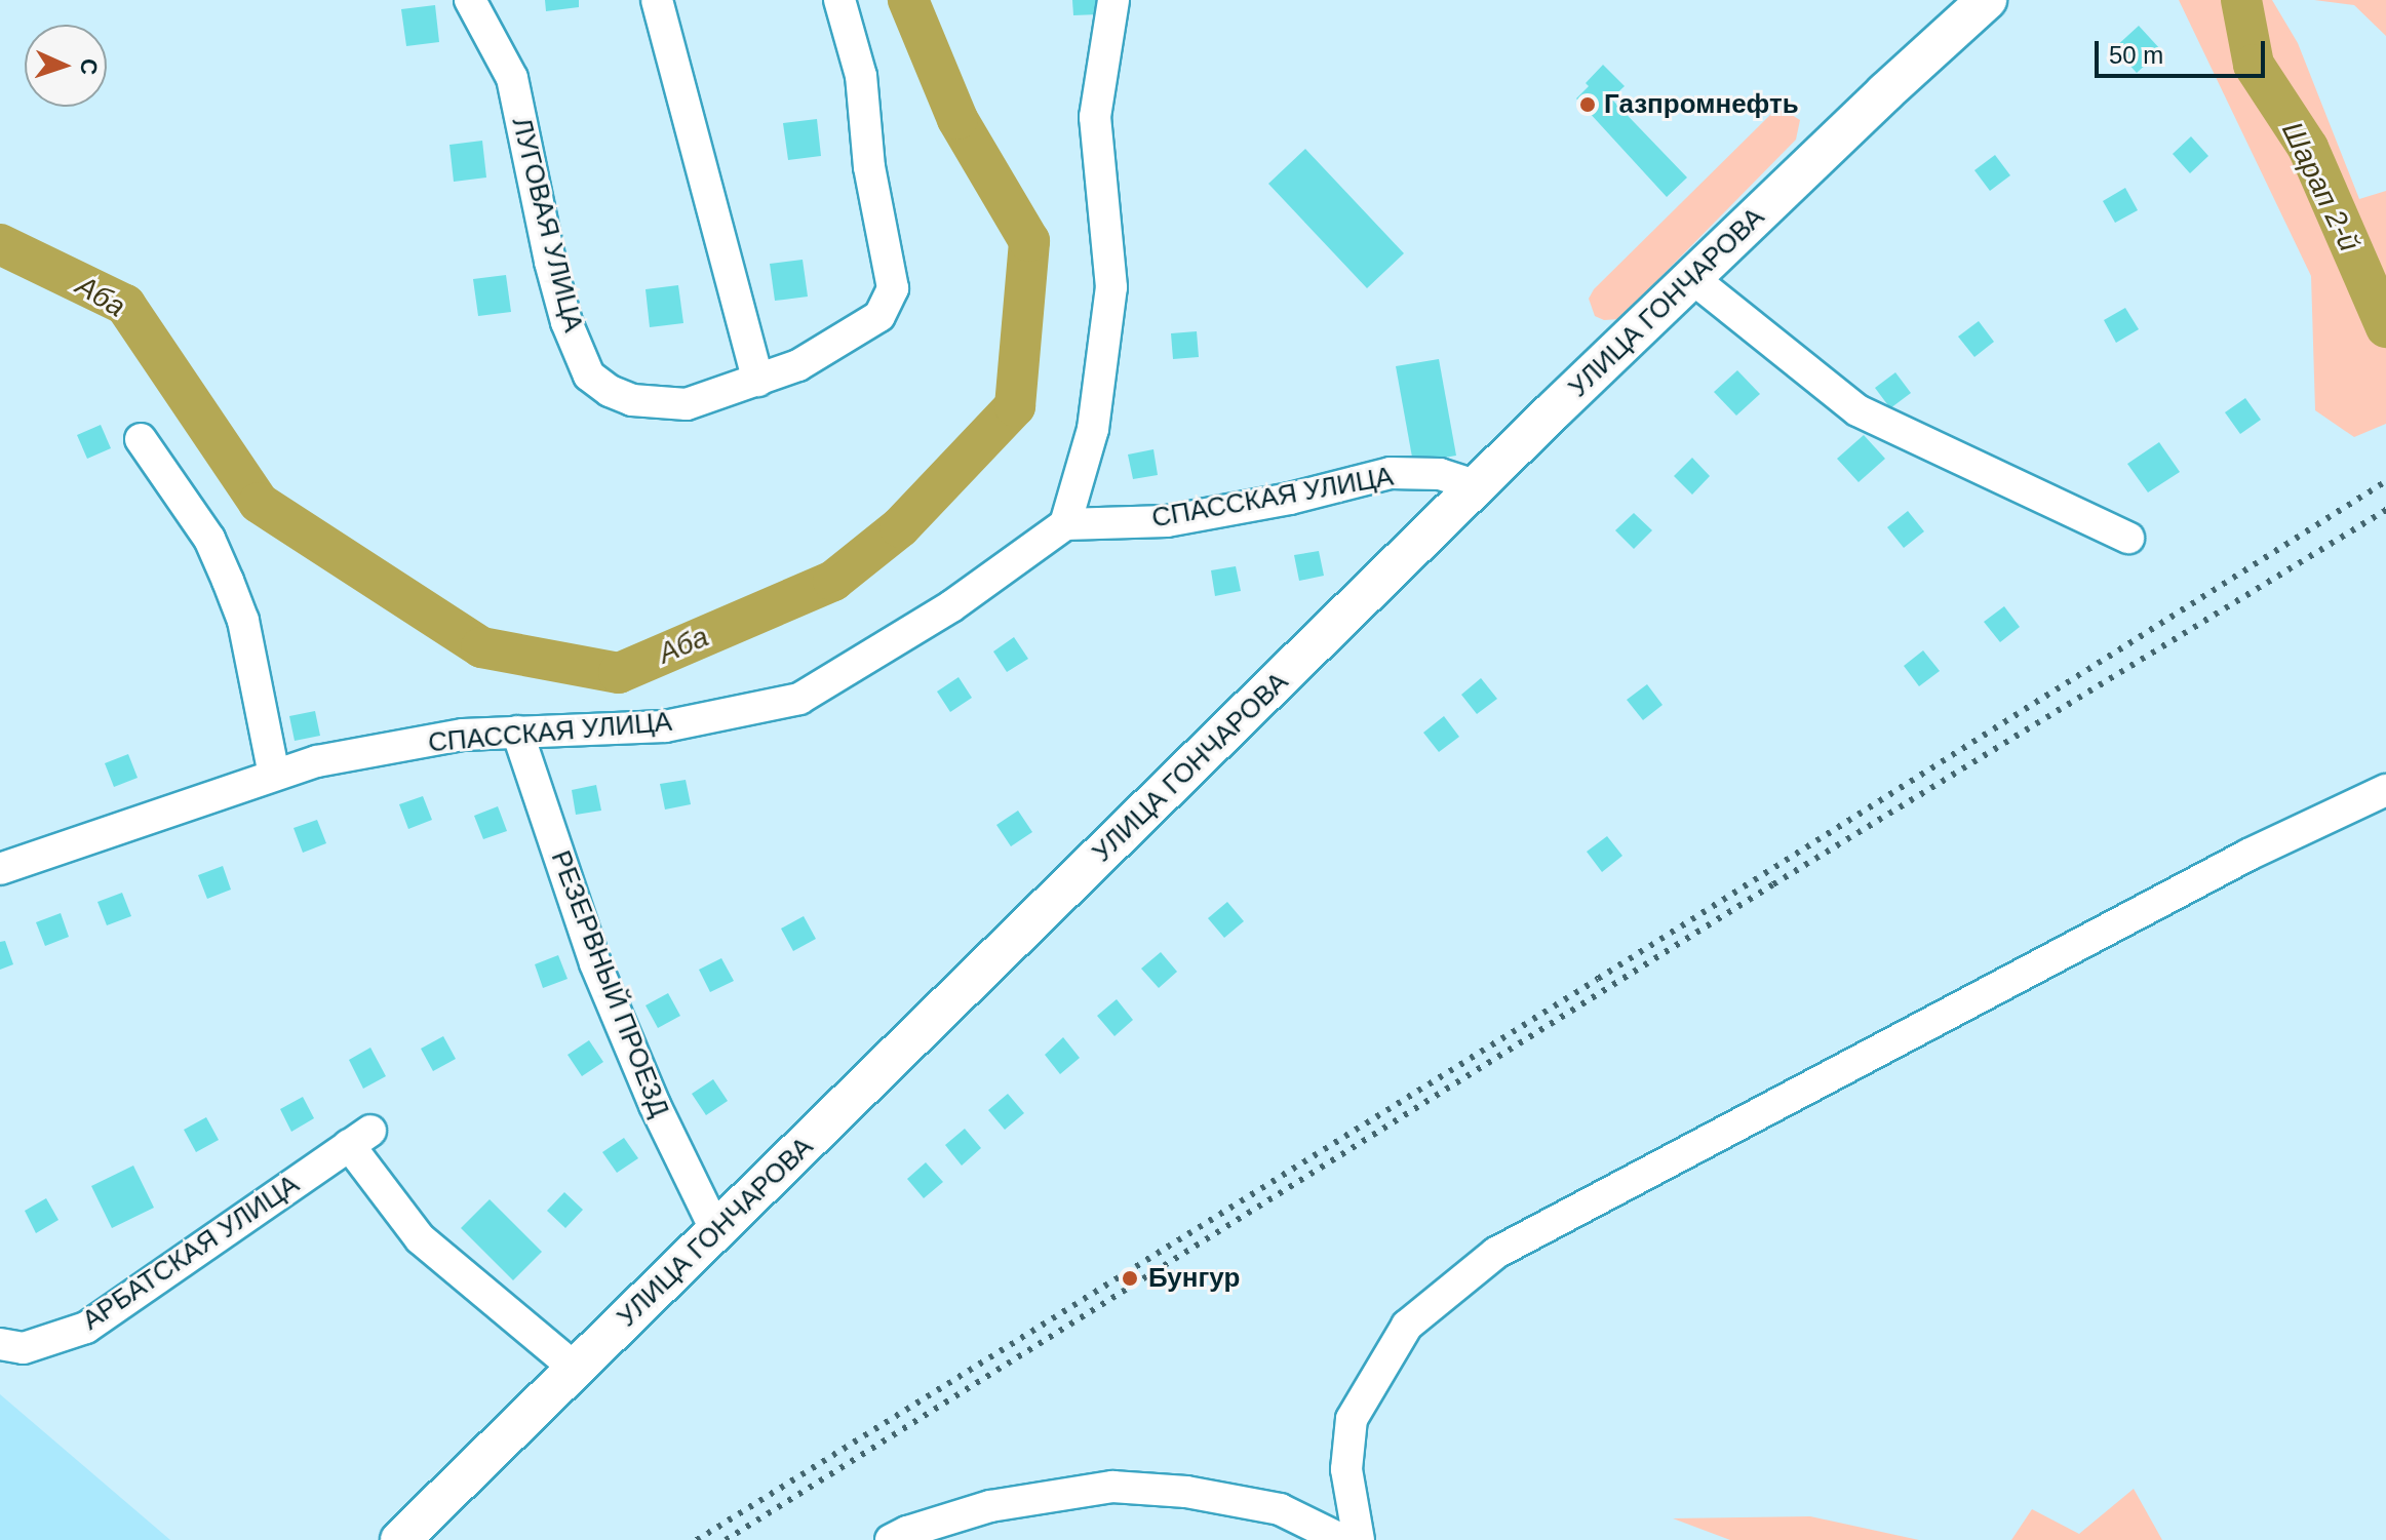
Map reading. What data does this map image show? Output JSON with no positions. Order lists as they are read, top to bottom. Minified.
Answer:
{"streets":{"main road":["УЛИЦА ГОНЧАРОВА"],"street":["ЛУГОВАЯ УЛИЦА","СПАССКАЯ УЛИЦА","РЕЗЕРВНЫЙ ПРОЕЗД","АРБАТСКАЯ УЛИЦА"]},"crossings":[["УЛИЦА ГОНЧАРОВА","СПАССКАЯ УЛИЦА"],["УЛИЦА ГОНЧАРОВА","РЕЗЕРВНЫЙ ПРОЕЗД"],["УЛИЦА ГОНЧАРОВА","АРБАТСКАЯ УЛИЦА"],["СПАССКАЯ УЛИЦА","РЕЗЕРВНЫЙ ПРОЕЗД"]],"water":["Шарап 2-й","Аба"],"places":["Газпромнефть","Бунгур"],"scale_bar":"50 m","north":"right"}
